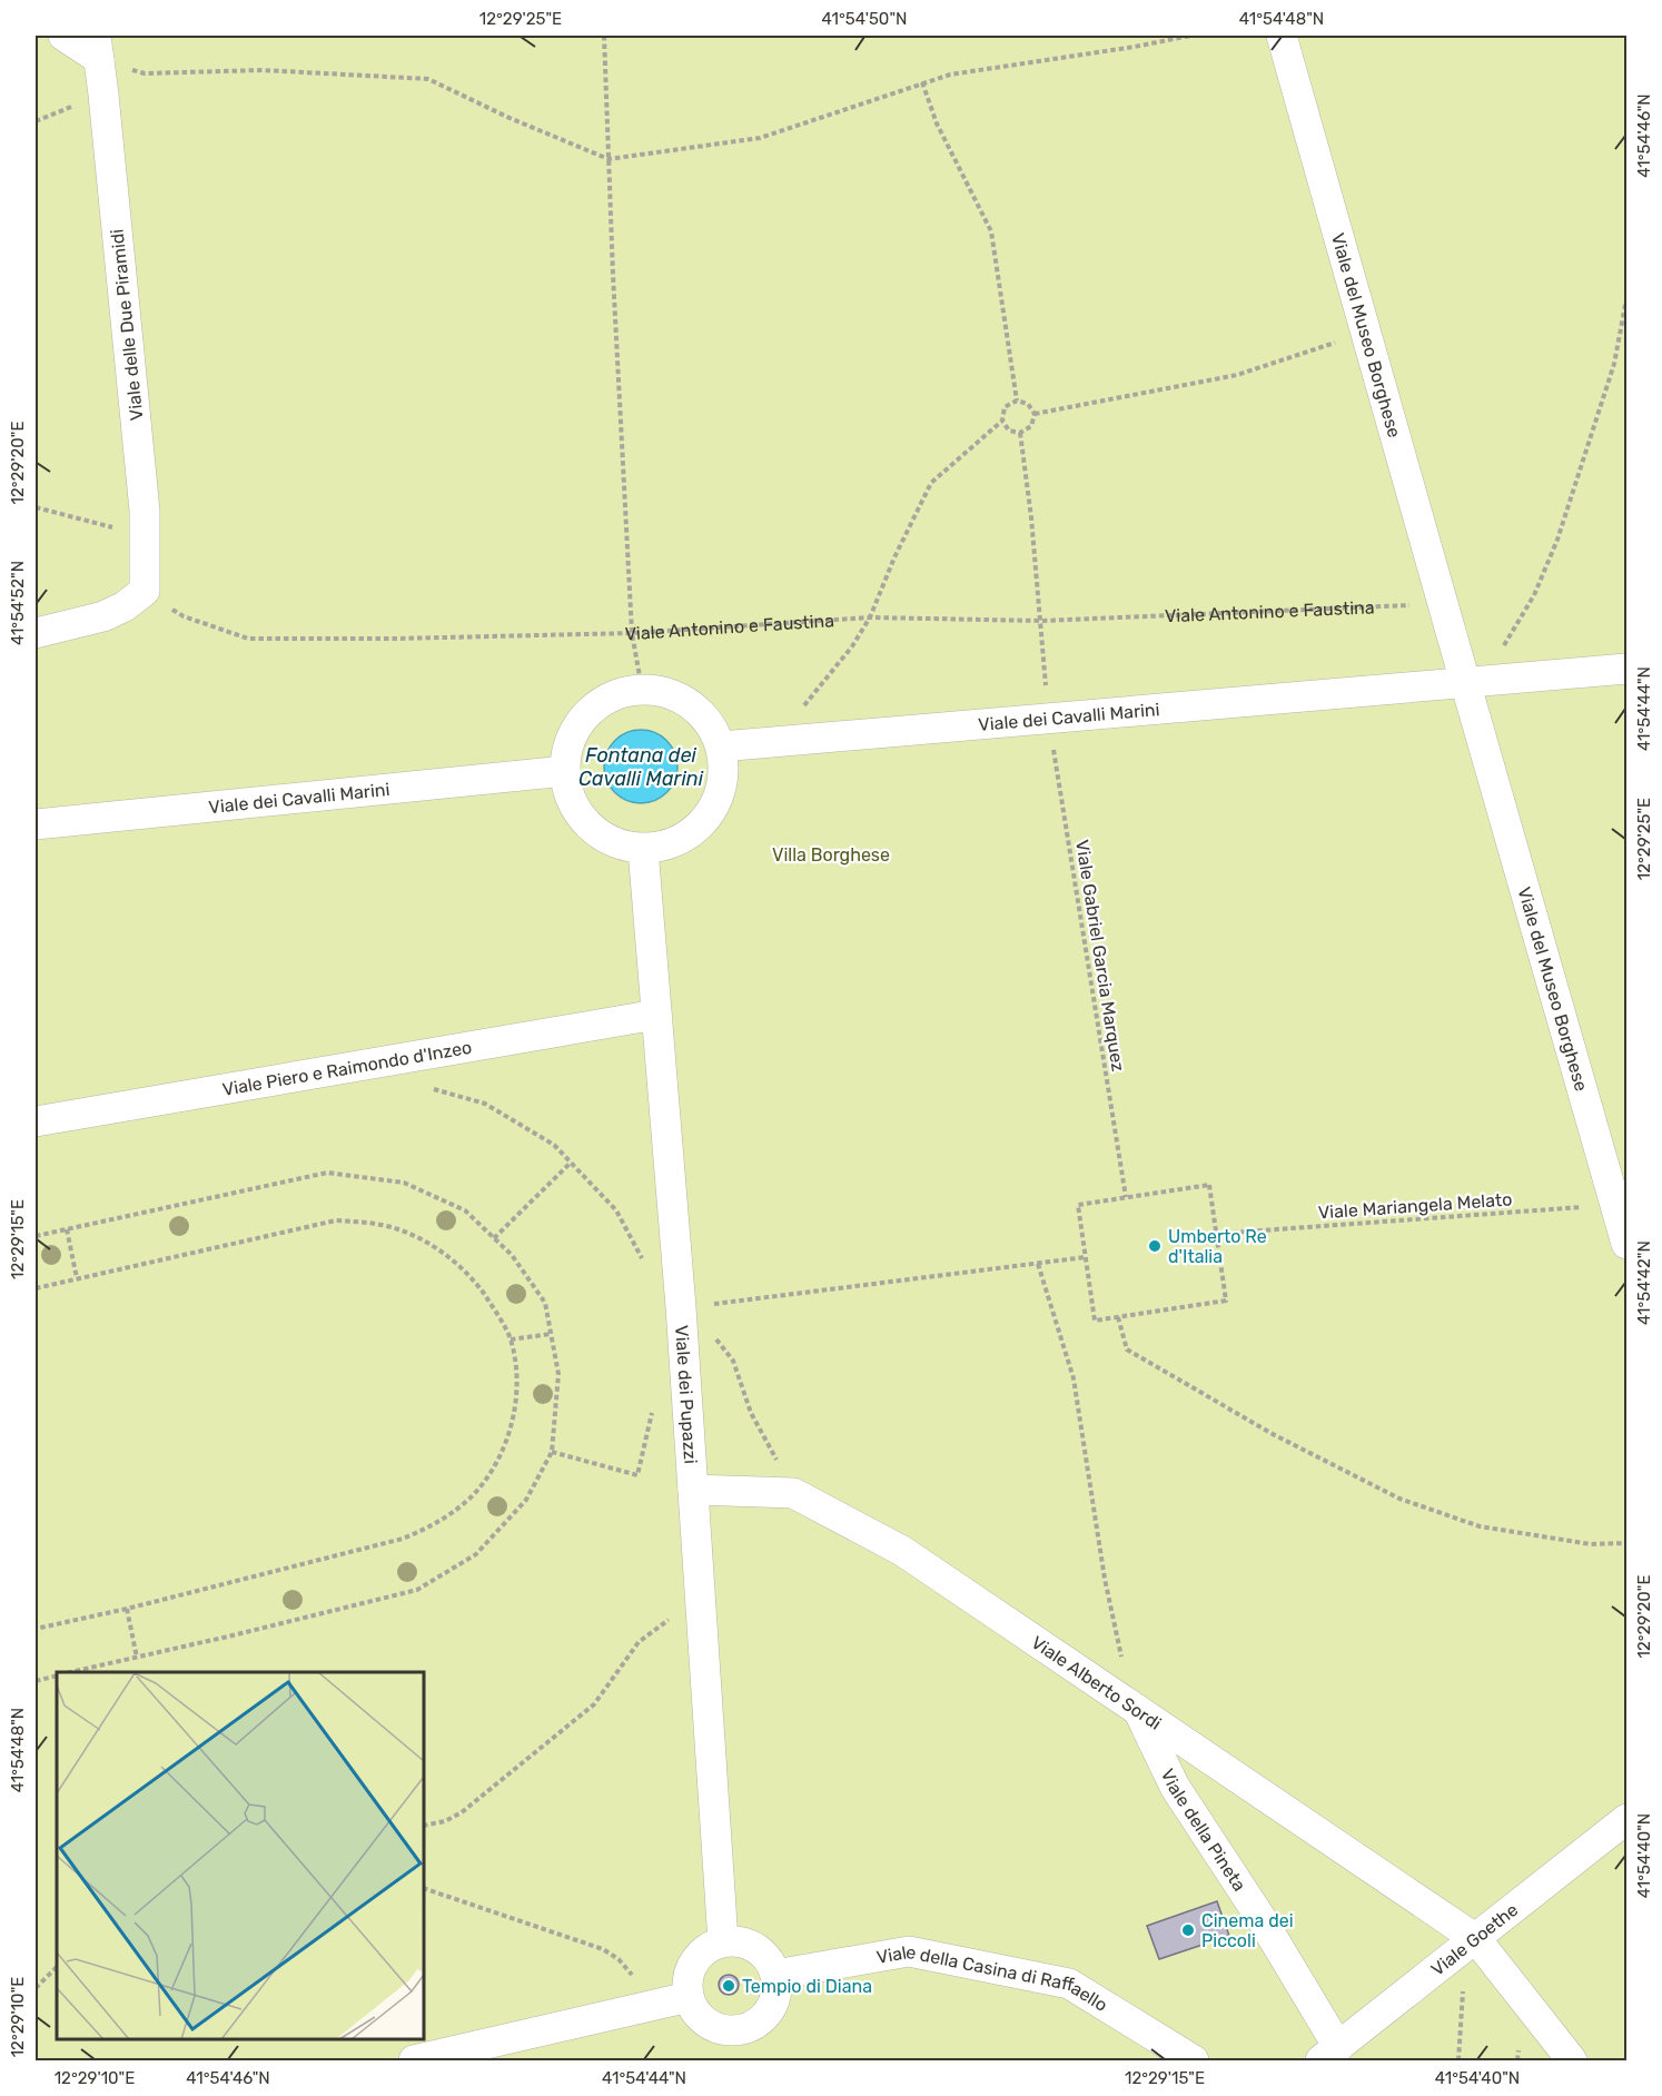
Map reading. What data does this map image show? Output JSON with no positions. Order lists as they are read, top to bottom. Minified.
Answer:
{"streets":{"street":["Viale delle Due Piramidi","Viale del Museo Borghese","Viale dei Cavalli Marini","Viale Piero e Raimondo d'Inzeo","Viale dei Pupazzi","Viale Alberto Sordi","Viale della Pineta","Viale Goethe","Viale della Casina di Raffaello"],"path":["Viale Antonino e Faustina","Viale Gabriel Garcia Marquez","Viale Mariangela Melato"]},"crossings":[["Viale delle Due Piramidi","Viale Antonino e Faustina"],["Viale del Museo Borghese","Viale Antonino e Faustina"],["Viale del Museo Borghese","Viale dei Cavalli Marini"],["Viale del Museo Borghese","Viale Mariangela Melato"],["Viale Antonino e Faustina","Viale Gabriel Garcia Marquez"],["Viale dei Cavalli Marini","Viale Gabriel Garcia Marquez"],["Viale dei Cavalli Marini","Viale dei Pupazzi"],["Viale Piero e Raimondo d'Inzeo","Viale dei Pupazzi"],["Viale dei Pupazzi","Viale Alberto Sordi"],["Viale dei Pupazzi","Viale della Casina di Raffaello"],["Viale Alberto Sordi","Viale della Pineta"],["Viale Alberto Sordi","Viale Goethe"],["Viale della Pineta","Viale Goethe"]],"water":["Fontana dei Cavalli Marini"],"parks":["Villa Borghese"],"places":["Umberto Re d'Italia","Cinema dei Piccoli","Tempio di Diana"],"coordinates":["12°29'25\"E","41°54'50\"N","41°54'48\"N","41°54'46\"N","12°29'20\"E","41°54'52\"N","41°54'44\"N","12°29'15\"E","41°54'42\"N","41°54'40\"N","12°29'10\"E"]}
